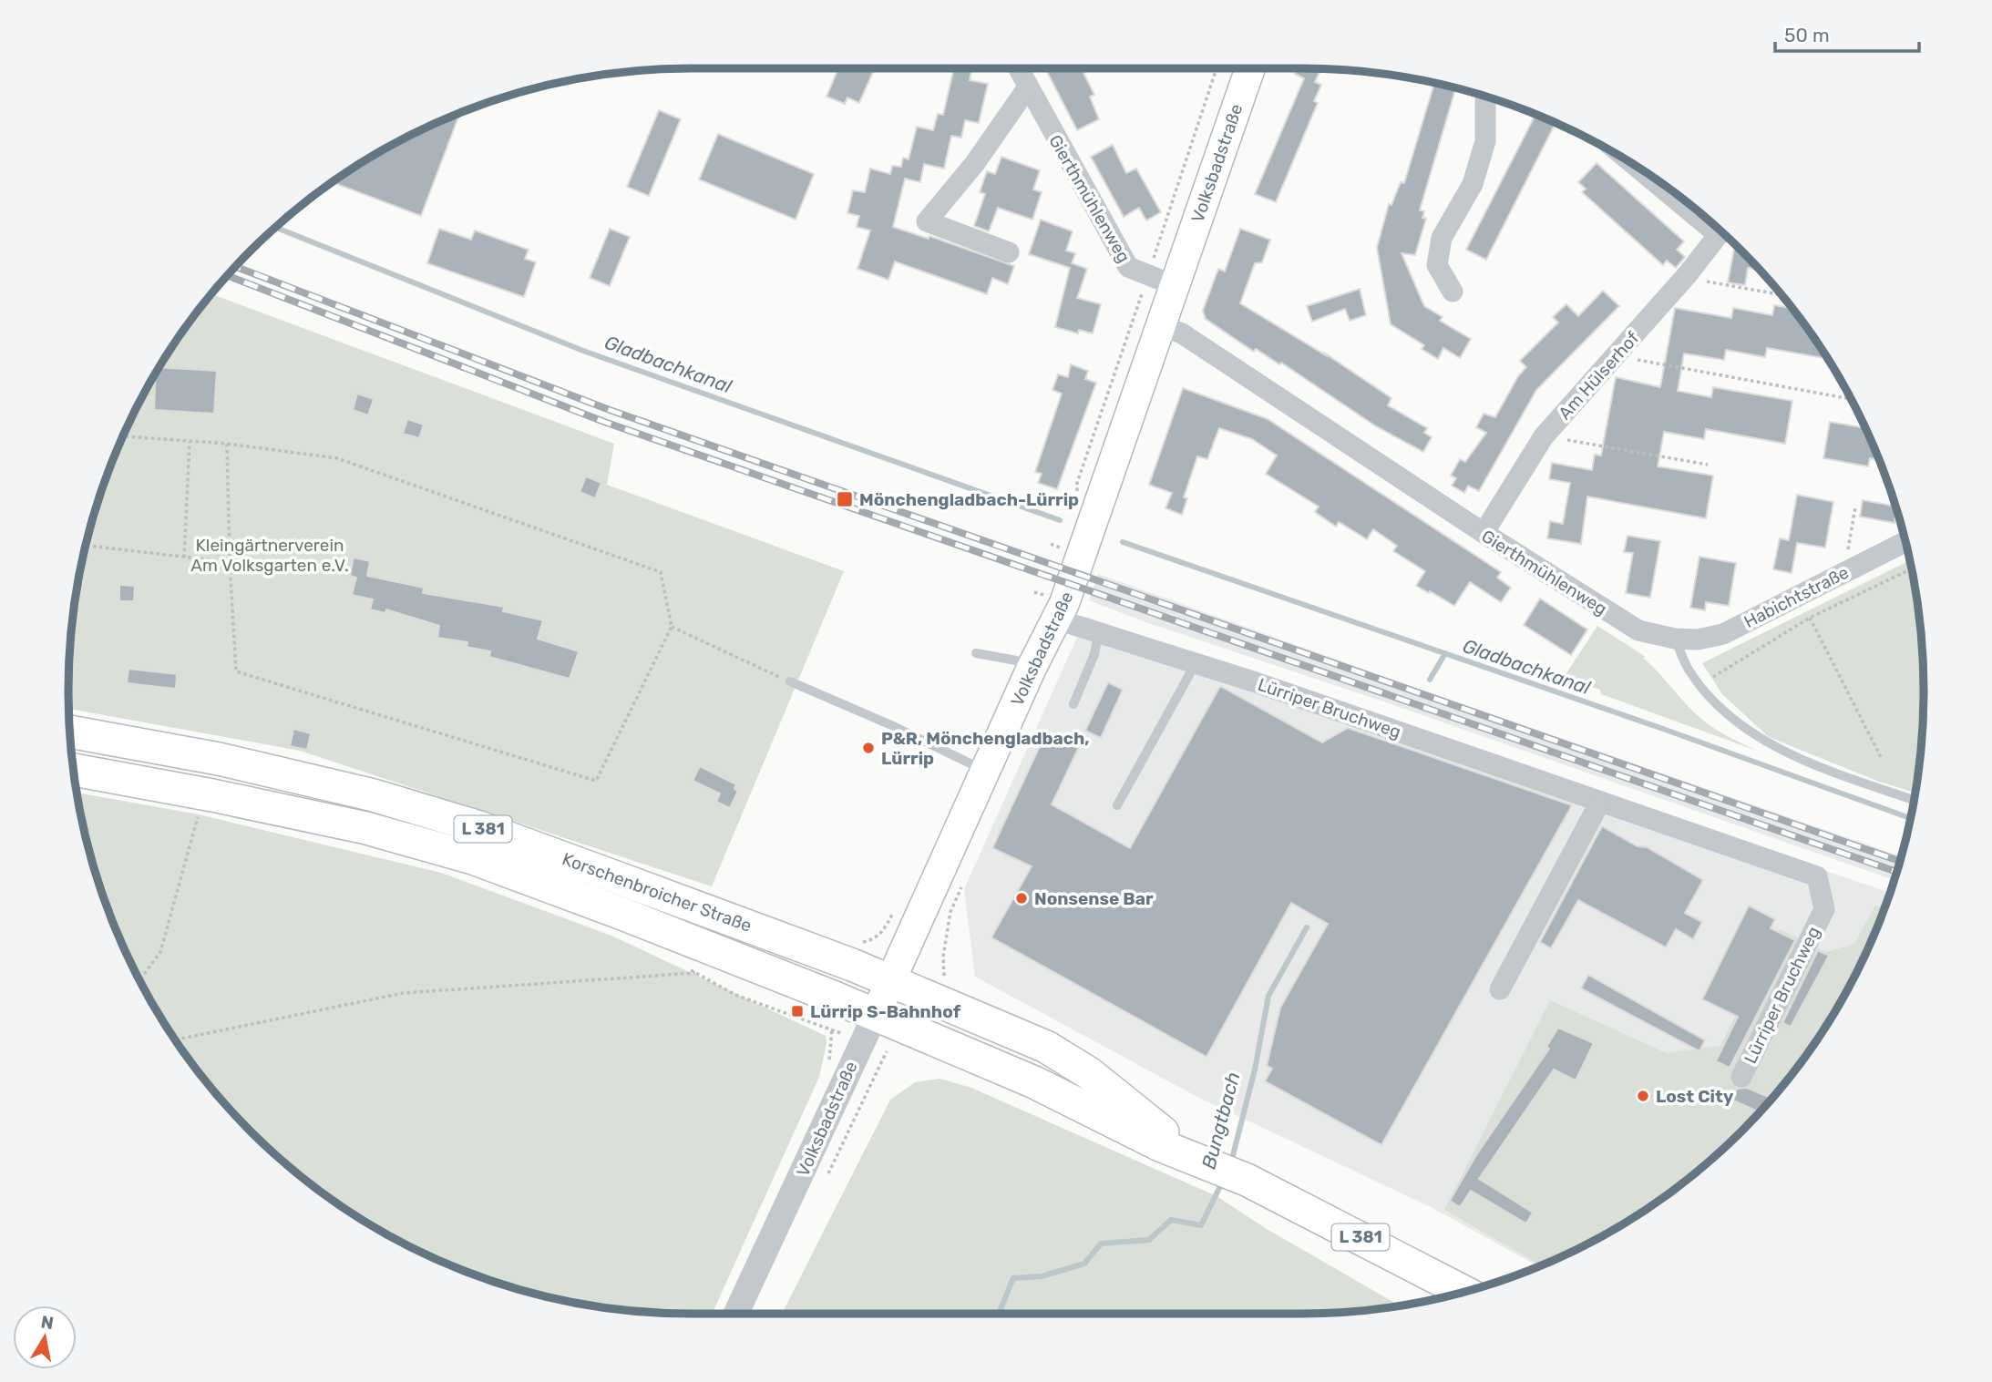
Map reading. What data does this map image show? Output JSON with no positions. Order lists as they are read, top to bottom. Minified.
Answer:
{"streets":{"main road":["Volksbadstraße","L 381","Korschenbroicher Straße"],"street":["Gierthmühlenweg","Am Hülserhof","Habichtstraße","Lürriper Bruchweg"]},"crossings":[["Volksbadstraße","Gierthmühlenweg"],["Volksbadstraße","Lürriper Bruchweg"],["Volksbadstraße","Korschenbroicher Straße"],["Gierthmühlenweg","Am Hülserhof"],["Gierthmühlenweg","Habichtstraße"]],"water":["Gladbachkanal","Bungtbach"],"parks":["Kleingärtnerverein Am Volksgarten e.V."],"places":{"transit":["Mönchengladbach-Lürrip","Lürrip S-Bahnhof"],"other":["P&R, Mönchengladbach, Lürrip","Nonsense Bar","Lost City"]},"scale_bar":"50 m","north":"top"}
